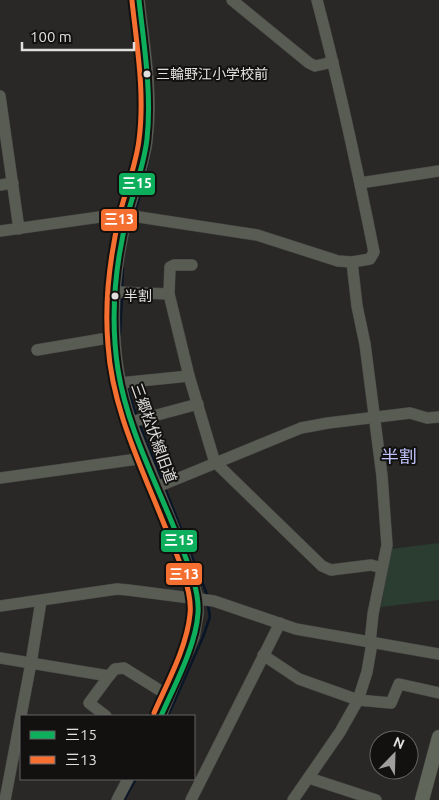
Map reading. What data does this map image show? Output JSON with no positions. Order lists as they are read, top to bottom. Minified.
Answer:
{"streets":{"street":["三郷松伏線旧道"]},"districts":["半割"],"places":["三輪野江小学校前","半割"],"lines":["transit line 三15","transit line 三13"],"legend":["三15","三13"],"scale_bar":"100 m","north":"top right"}
